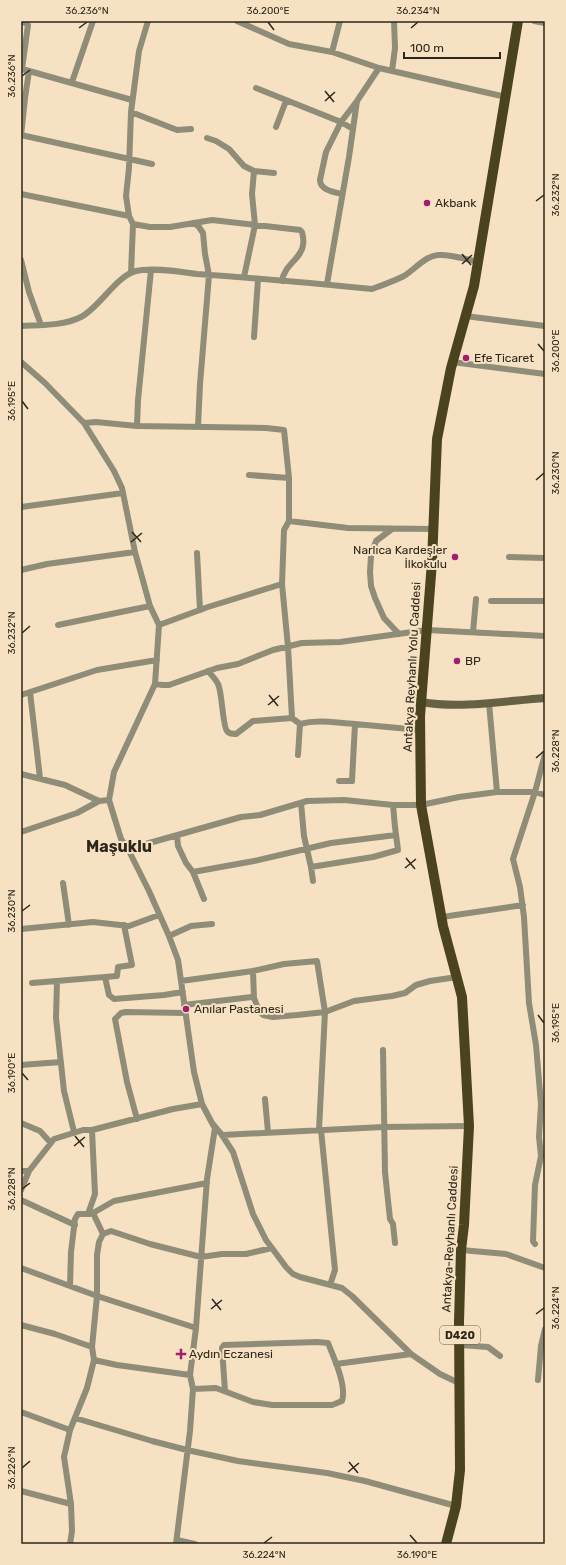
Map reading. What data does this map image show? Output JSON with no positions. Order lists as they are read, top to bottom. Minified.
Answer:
{"streets":{"main road":["Antakya Reyhanlı Yolu Caddesi","Antakya-Reyhanlı Caddesi","D420"]},"crossings":[["Antakya Reyhanlı Yolu Caddesi","Antakya-Reyhanlı Caddesi"]],"districts":["Maşuklu"],"places":{"other":["Akbank","Efe Ticaret","Narlıca Kardeşler İlkokulu","BP","Anılar Pastanesi"],"health":["Aydın Eczanesi"]},"scale_bar":"100 m","coordinates":["36.236°N","36.200°E","36.234°N","36.232°N","36.195°E","36.230°N","36.228°N","36.190°E","36.224°N","36.226°N"]}
